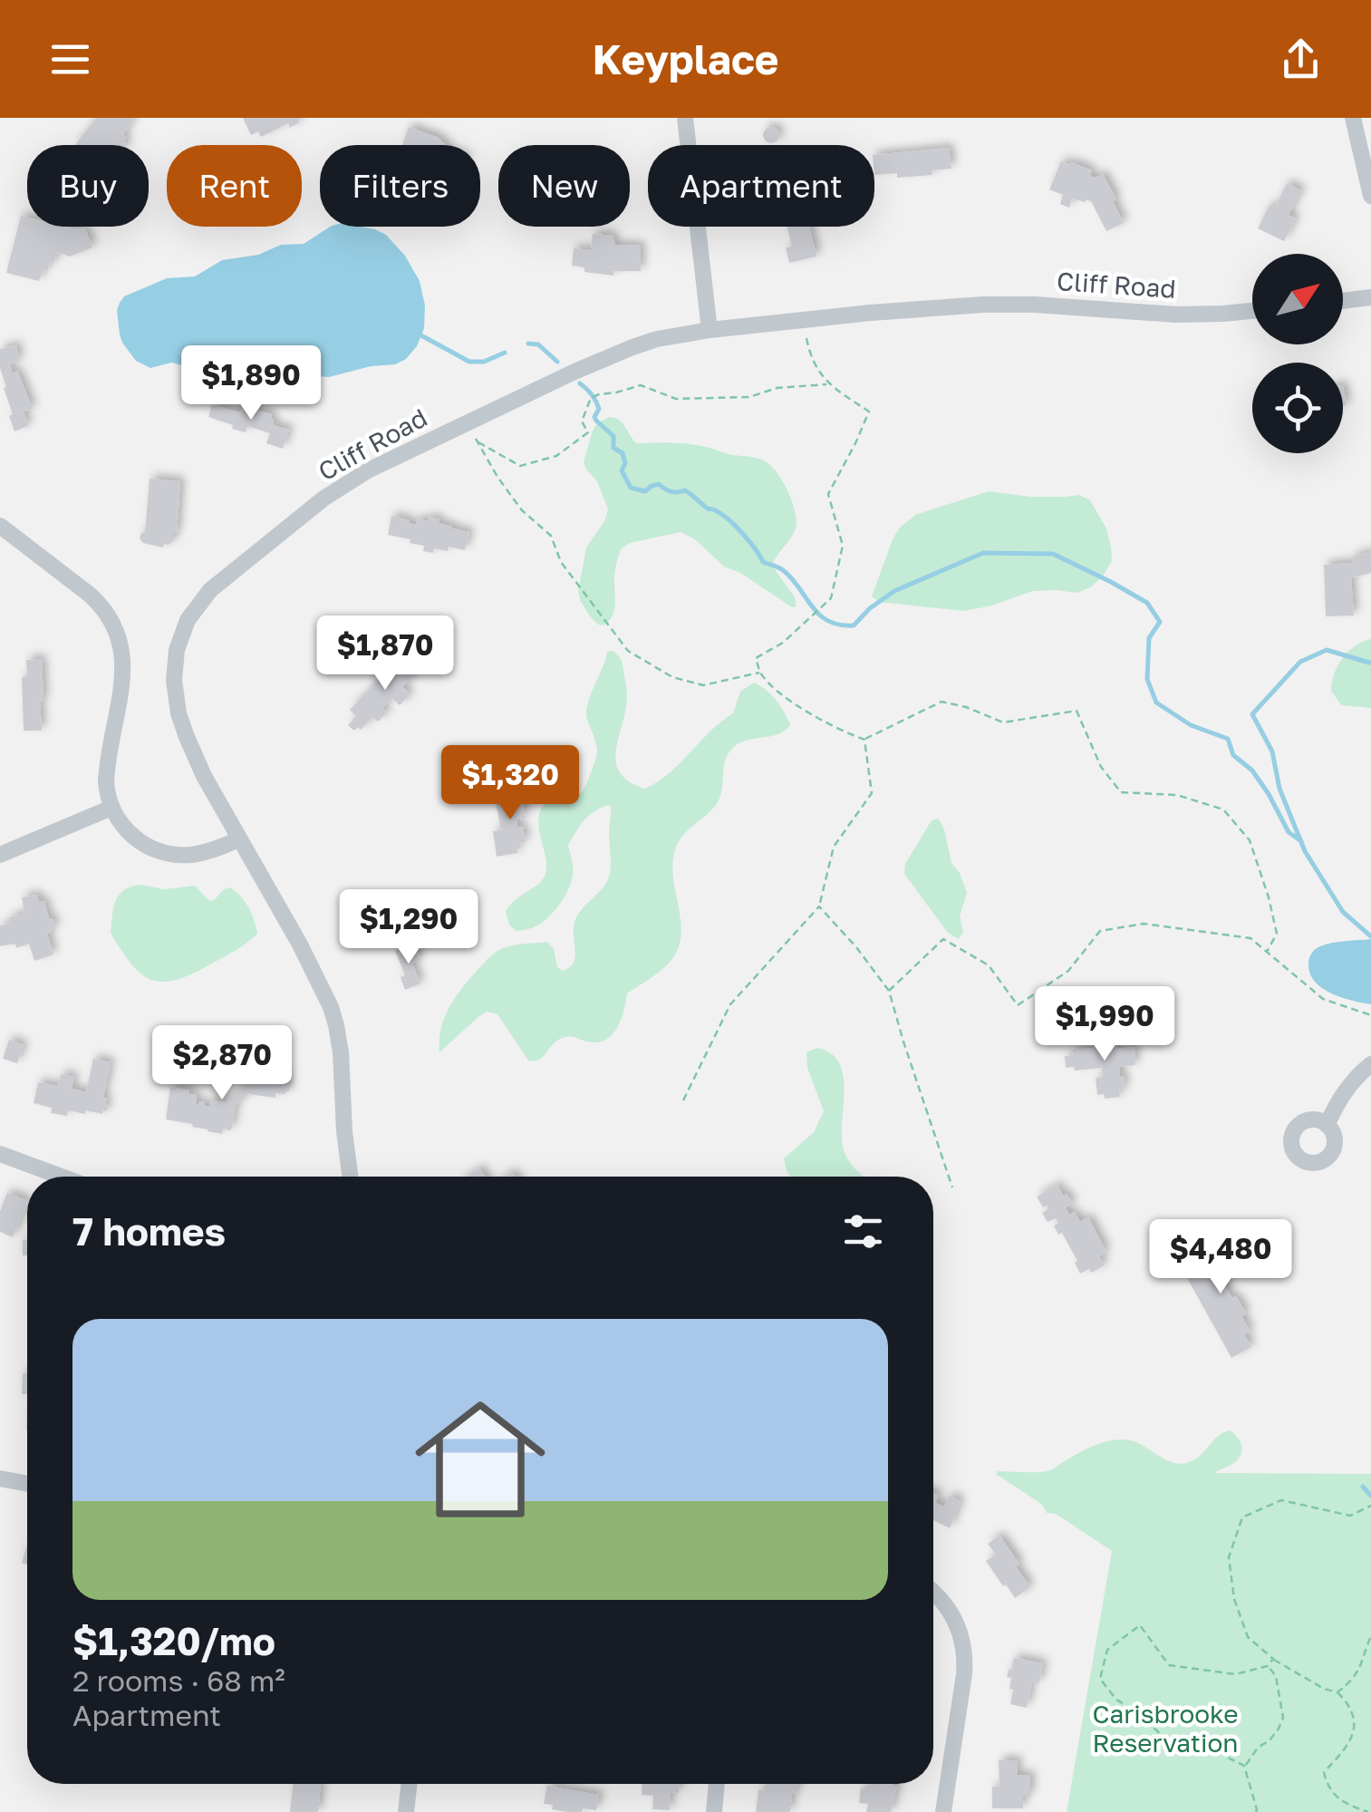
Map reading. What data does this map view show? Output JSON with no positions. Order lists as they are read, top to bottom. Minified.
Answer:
{"streets":{"street":["Cliff Road"]},"parks":["Carisbrooke Reservation"],"north":"top right","page":{"header":"Keyplace","chip":["Buy","Rent","Filters","New","Apartment"],"price":["$1,890","$1,870","$1,320","$1,290","$1,990","$2,870","$4,480"],"heading":"7 homes","list":[{"name":"$1,320/mo","note":"2 rooms · 68 m² · Apartment"}]}}
